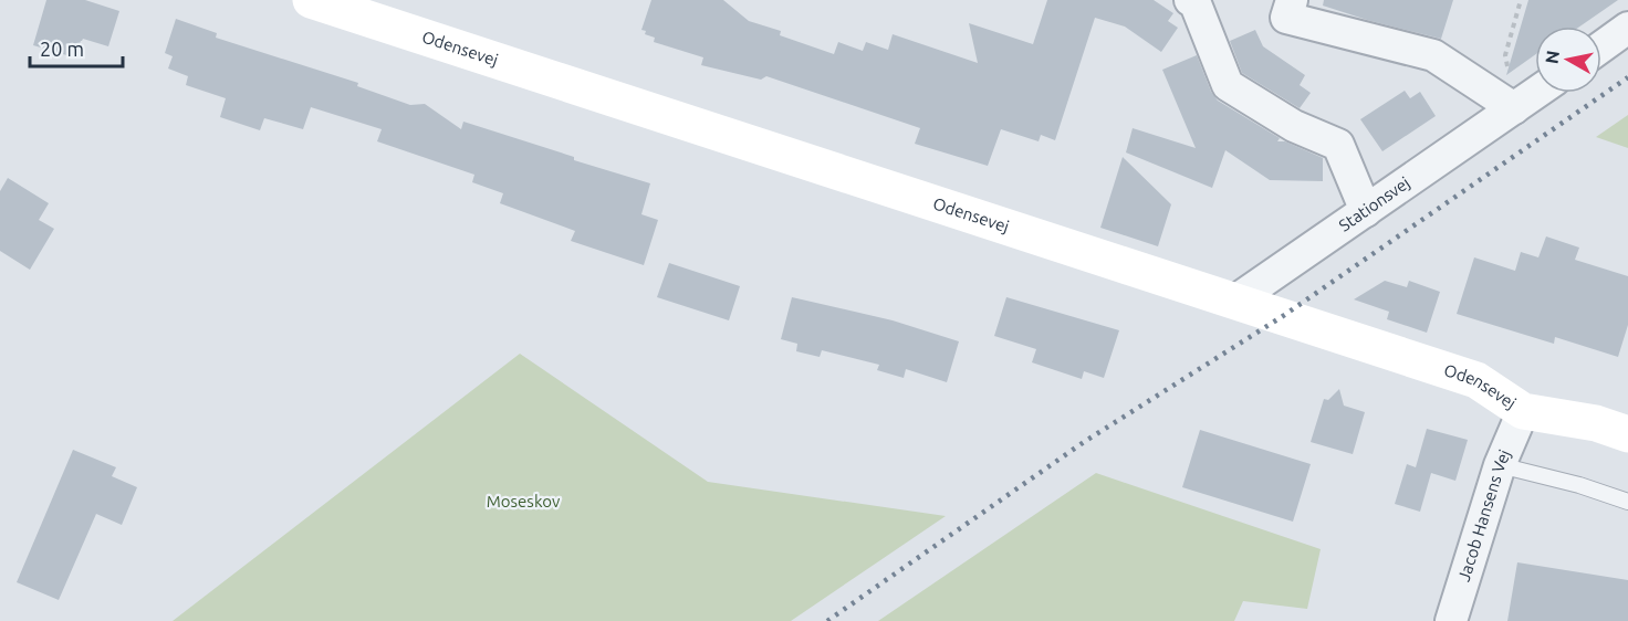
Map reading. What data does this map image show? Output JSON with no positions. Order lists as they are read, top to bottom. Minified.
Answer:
{"streets":{"street":["Odensevej","Stationsvej","Jacob Hansens Vej"]},"crossings":[["Odensevej","Stationsvej"],["Odensevej","Jacob Hansens Vej"]],"parks":["Moseskov"],"scale_bar":"20 m","north":"left"}
